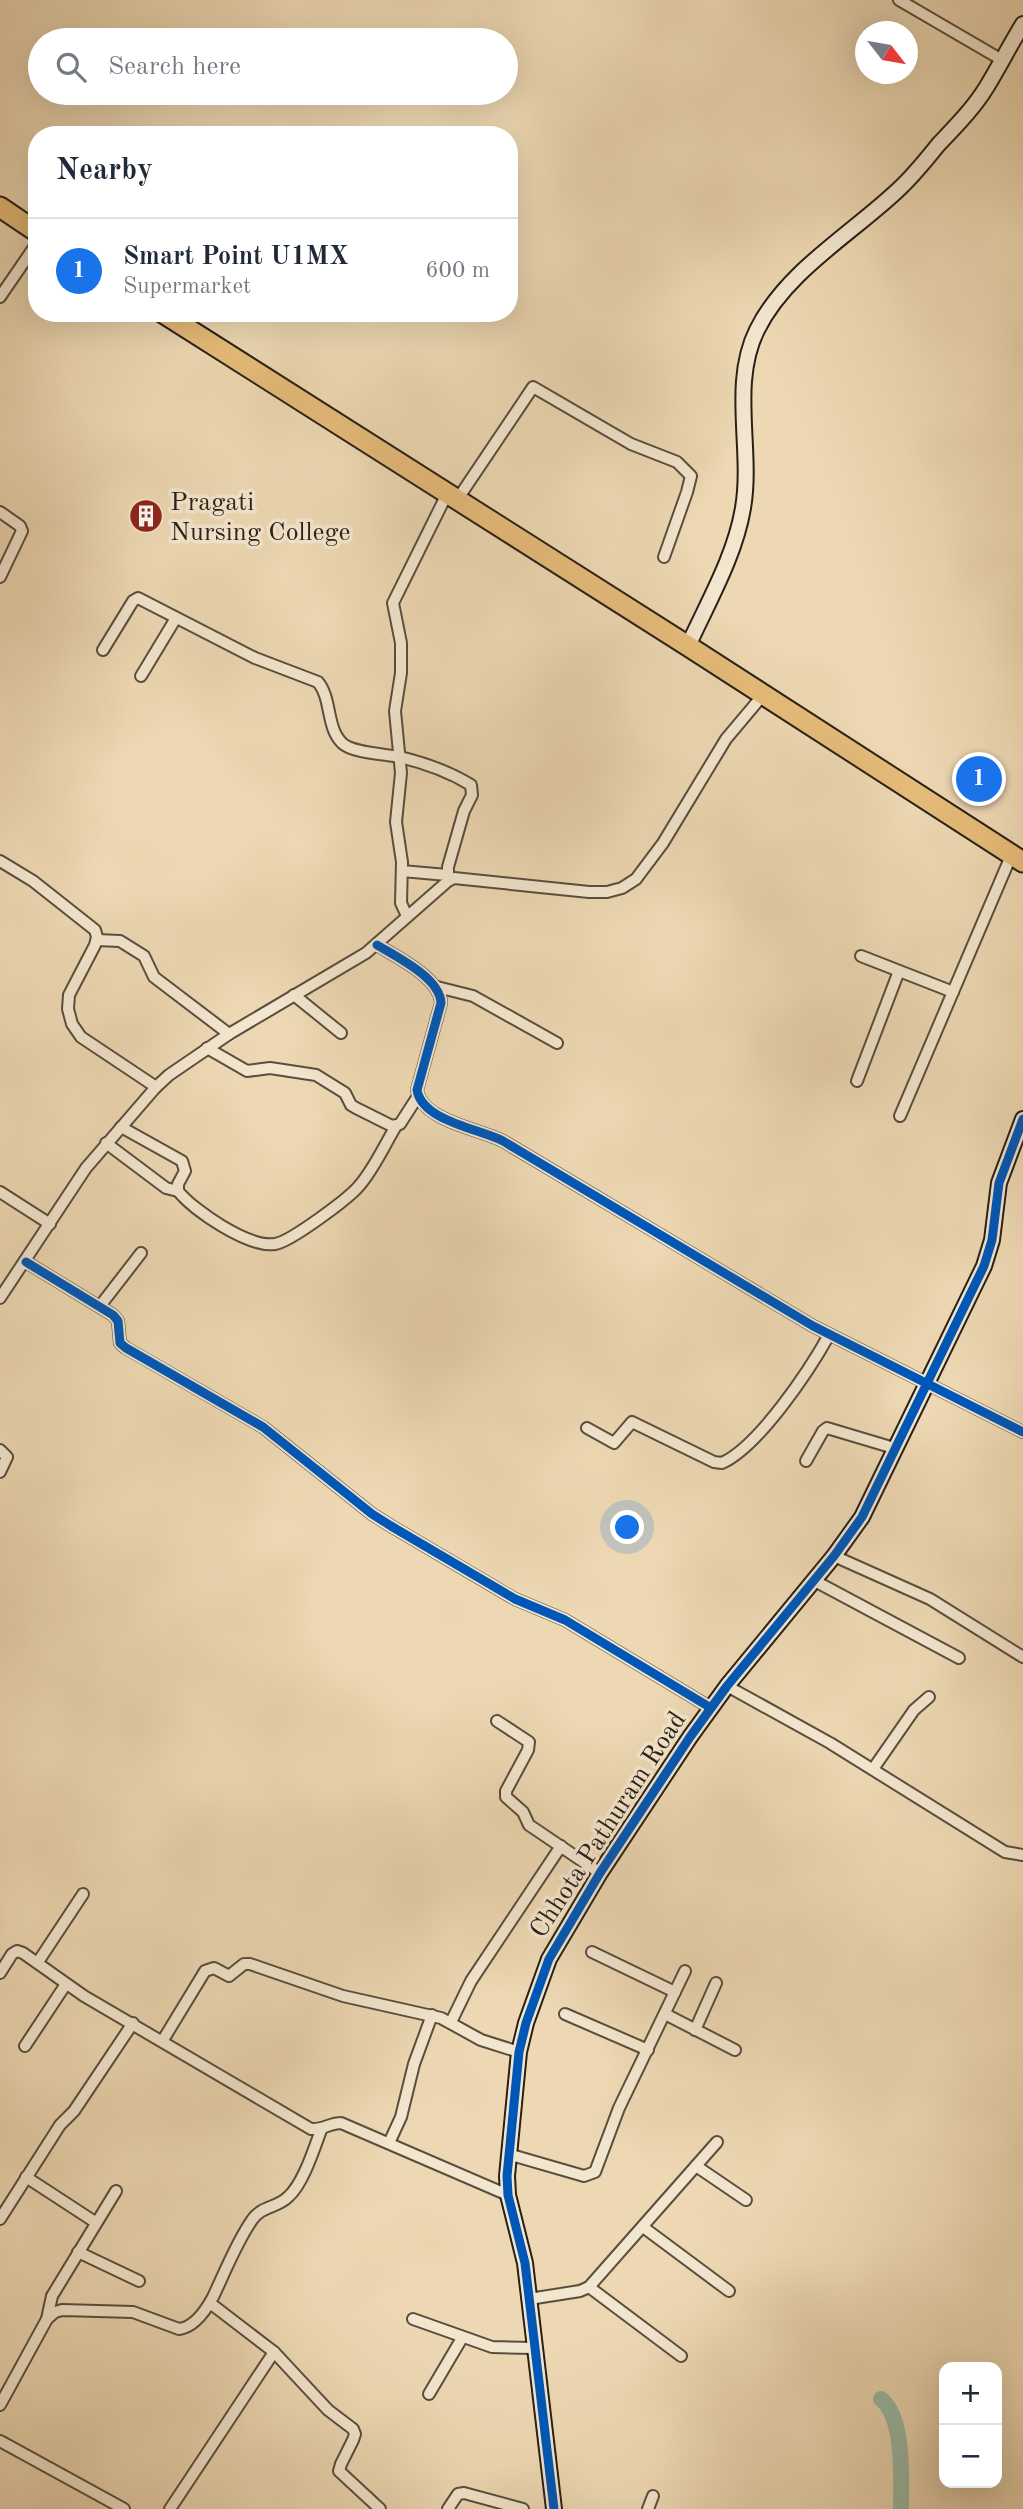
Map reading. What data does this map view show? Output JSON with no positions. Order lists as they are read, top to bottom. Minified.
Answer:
{"streets":{"street":["Chhota Pathuram Road"]},"places":{"building":["Pragati Nursing College"]},"north":"bottom right","page":{"search":"Search here","heading":"Nearby","list":[{"mark":"1","name":"Smart Point U1MX","note":"Supermarket","value":"600 m"}],"pins":"1","map_buttons":["+","−"]}}
